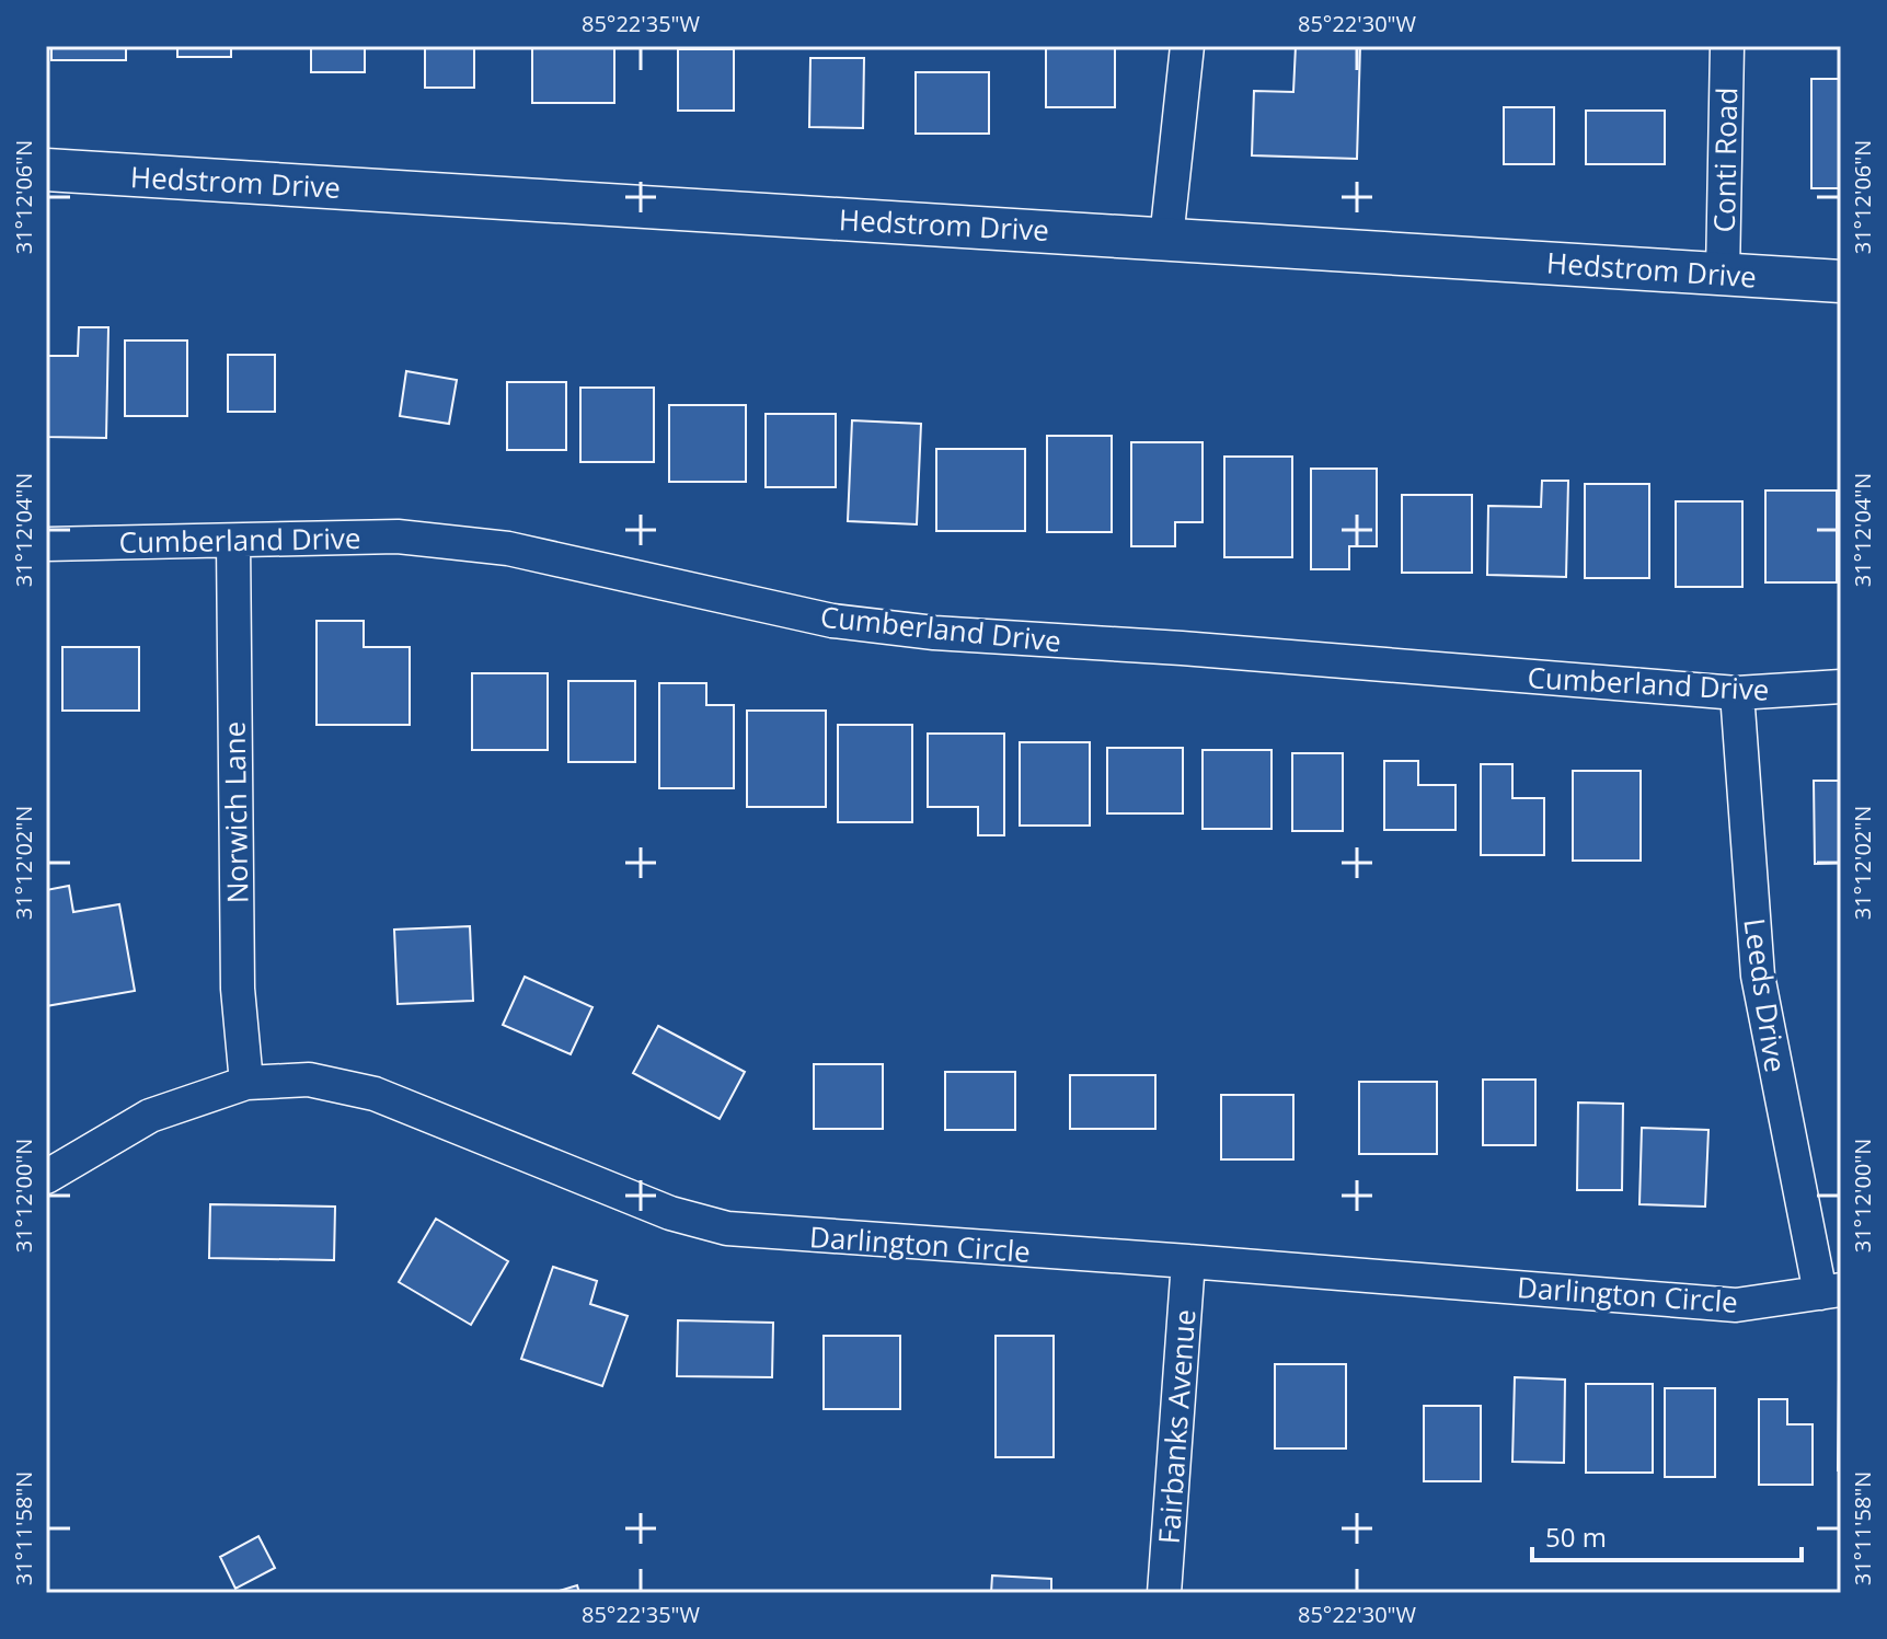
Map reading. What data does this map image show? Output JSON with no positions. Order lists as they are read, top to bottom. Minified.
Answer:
{"streets":{"street":["Conti Road","Hedstrom Drive","Cumberland Drive","Norwich Lane","Leeds Drive","Darlington Circle","Fairbanks Avenue"]},"crossings":[["Conti Road","Hedstrom Drive"],["Cumberland Drive","Norwich Lane"],["Cumberland Drive","Leeds Drive"],["Norwich Lane","Darlington Circle"],["Leeds Drive","Darlington Circle"],["Darlington Circle","Fairbanks Avenue"]],"scale_bar":"50 m","coordinates":["85°22'35\"W","85°22'30\"W","31°12'06\"N","31°12'04\"N","31°12'02\"N","31°12'00\"N","31°11'58\"N"]}
